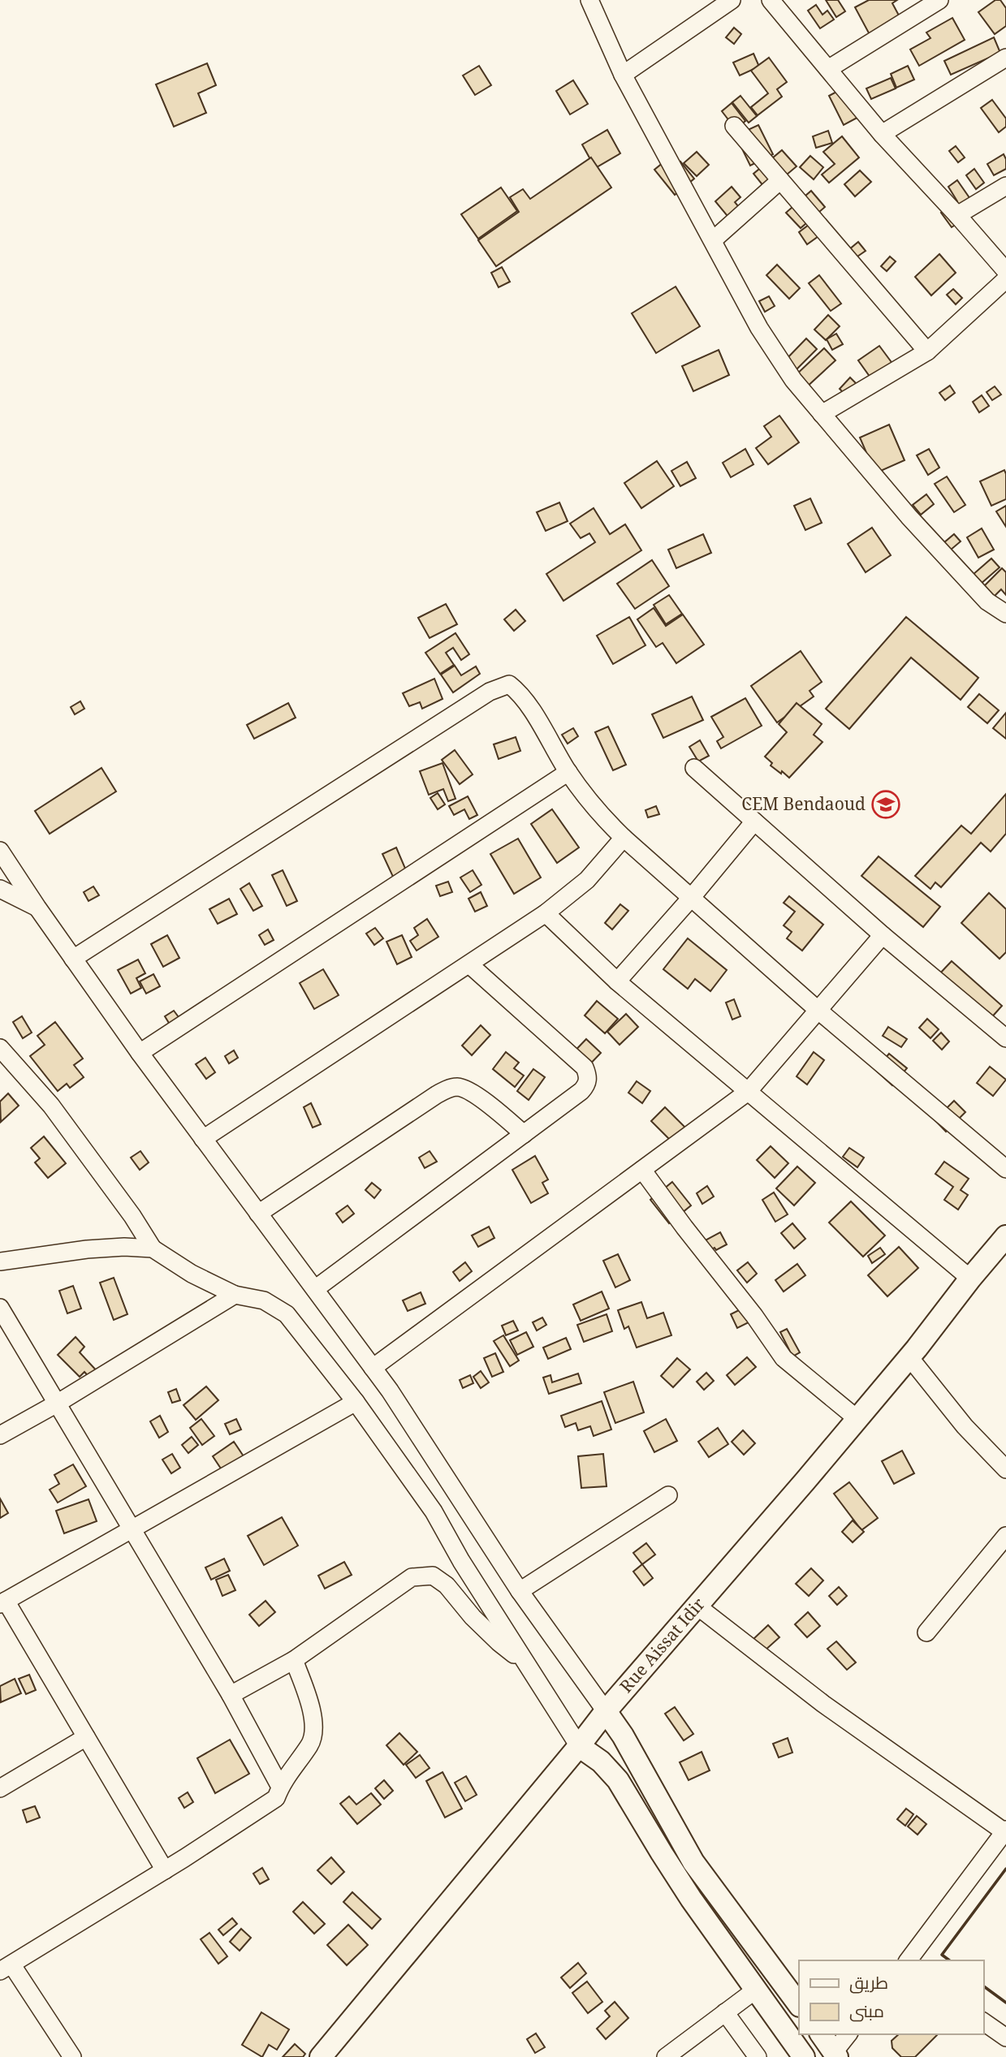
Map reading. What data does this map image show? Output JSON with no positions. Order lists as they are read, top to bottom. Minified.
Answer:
{"streets":{"street":["Rue Aissat Idir"]},"places":{"school or university":["CEM Bendaoud"]},"legend":["طريق","مبنى"]}
